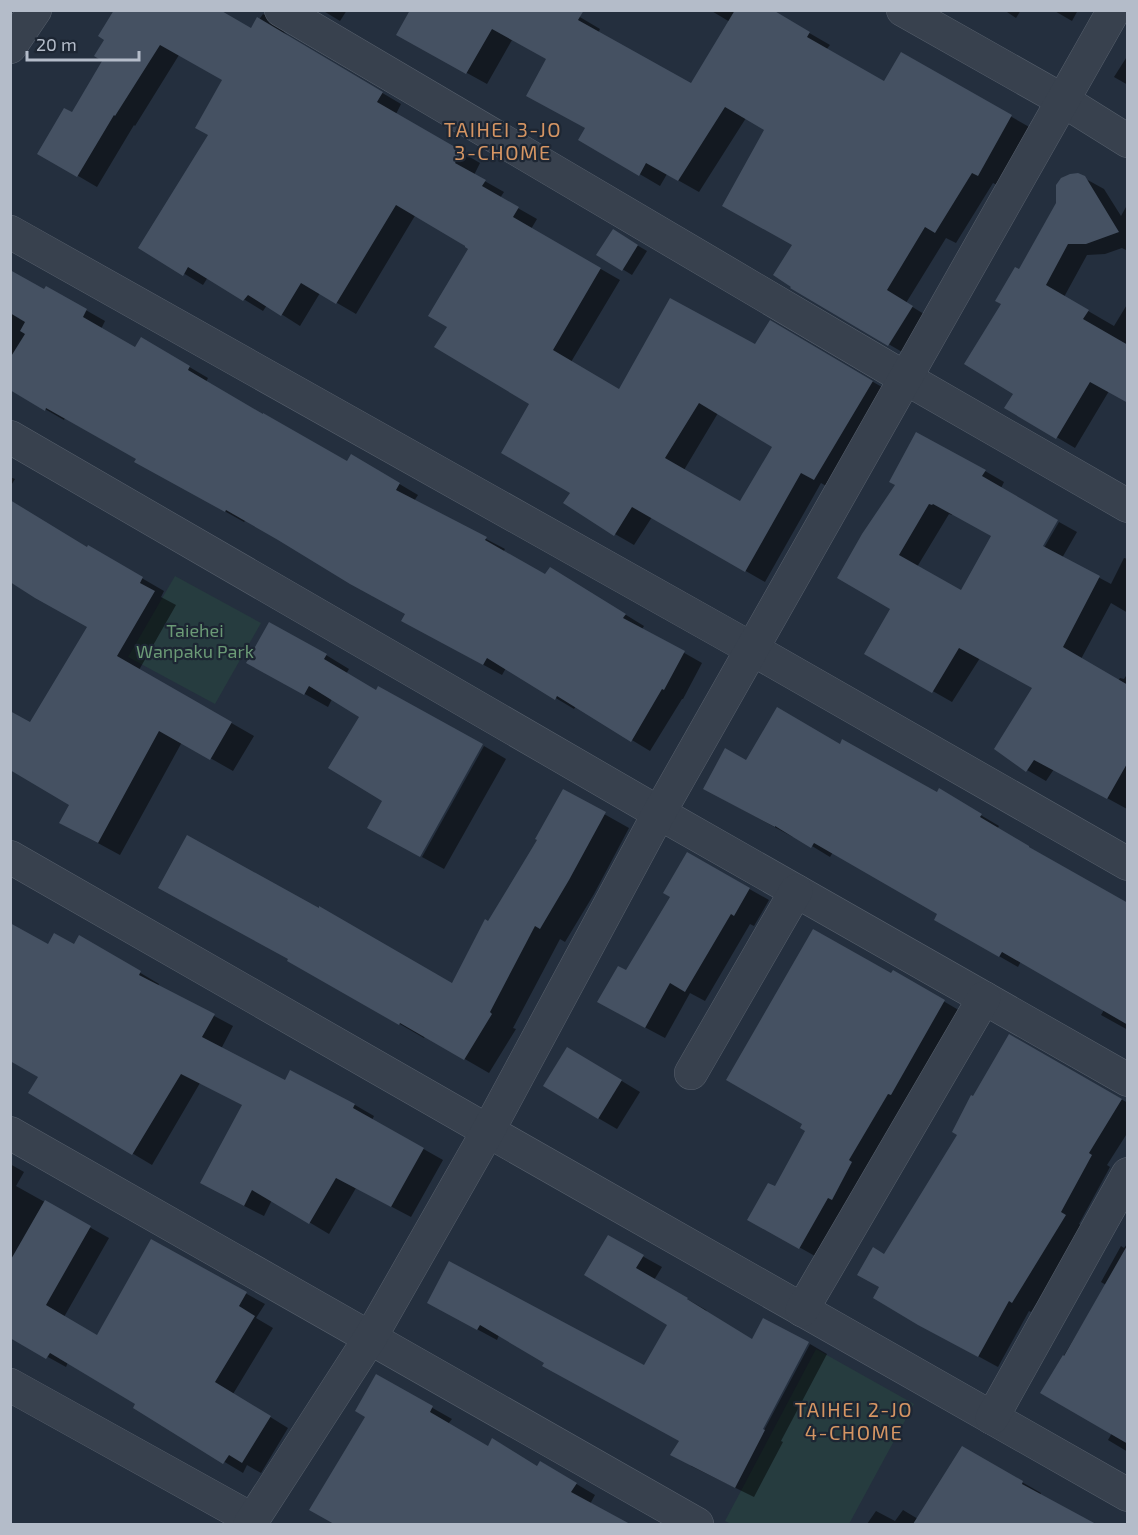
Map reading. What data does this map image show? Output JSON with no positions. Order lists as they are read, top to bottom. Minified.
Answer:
{"districts":["TAIHEI 3-JO 3-CHOME","TAIHEI 2-JO 4-CHOME"],"parks":["Taiehei Wanpaku Park"],"scale_bar":"20 m"}
